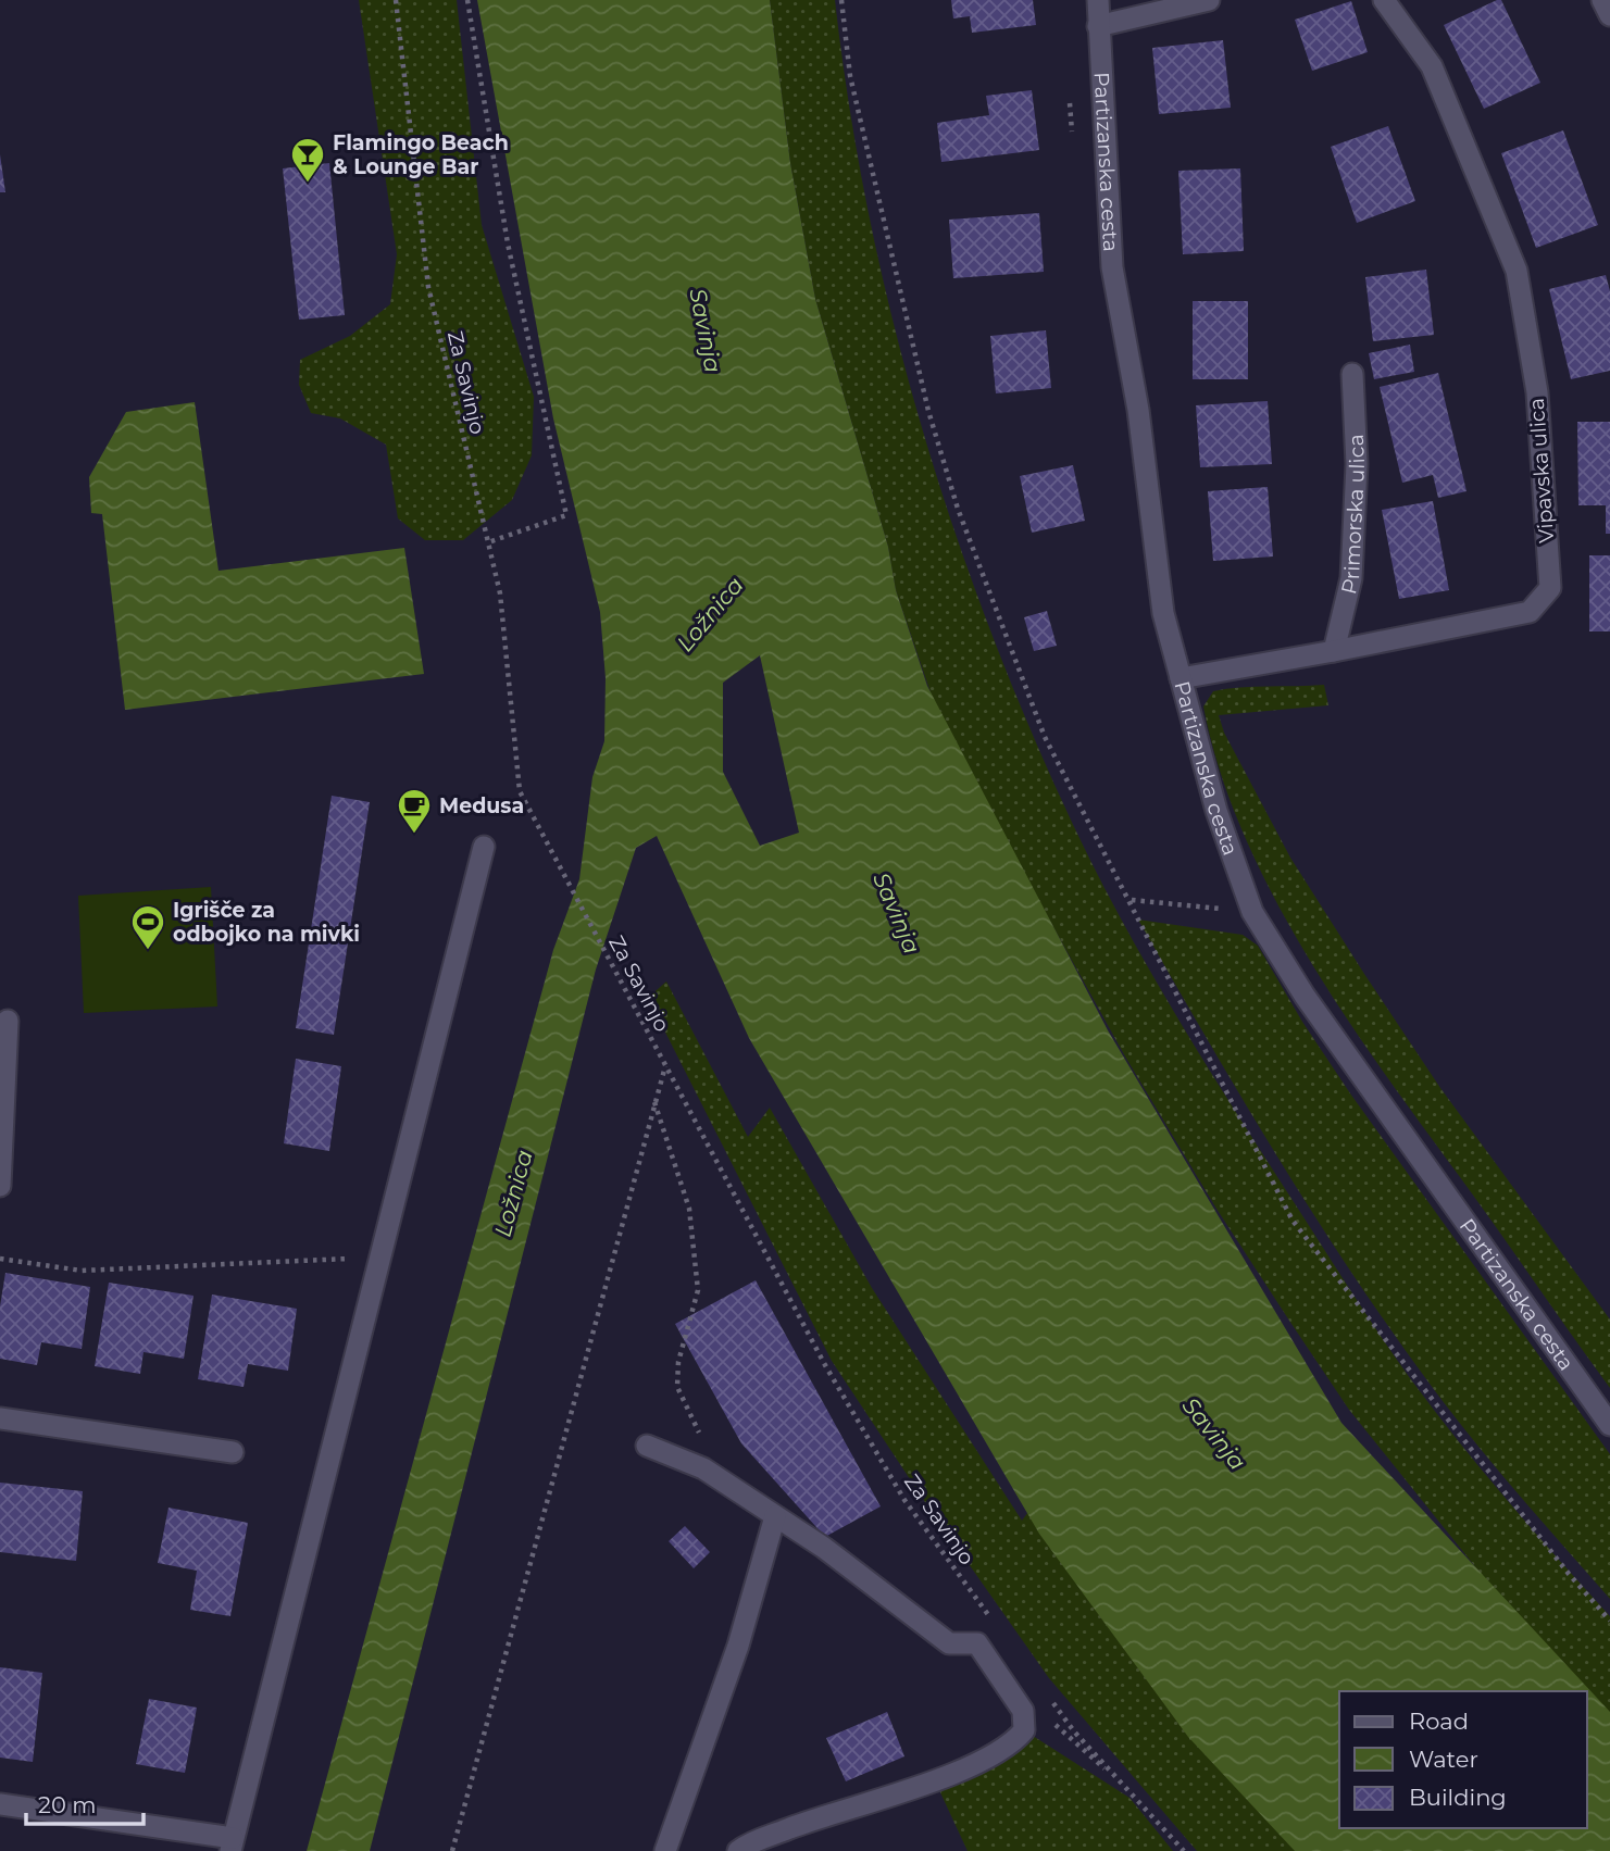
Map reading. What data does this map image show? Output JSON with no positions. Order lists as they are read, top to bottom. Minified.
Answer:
{"streets":{"street":["Partizanska cesta","Vipavska ulica","Primorska ulica"],"path":["Za Savinjo"]},"crossings":[["Partizanska cesta","Vipavska ulica"],["Vipavska ulica","Primorska ulica"]],"water":["Savinja","Ložnica"],"places":{"bar":["Flamingo Beach & Lounge Bar"],"cafe":["Medusa"],"sports":["Igrišče za odbojko na mivki"]},"legend":["Road","Water","Building"],"scale_bar":"20 m"}
